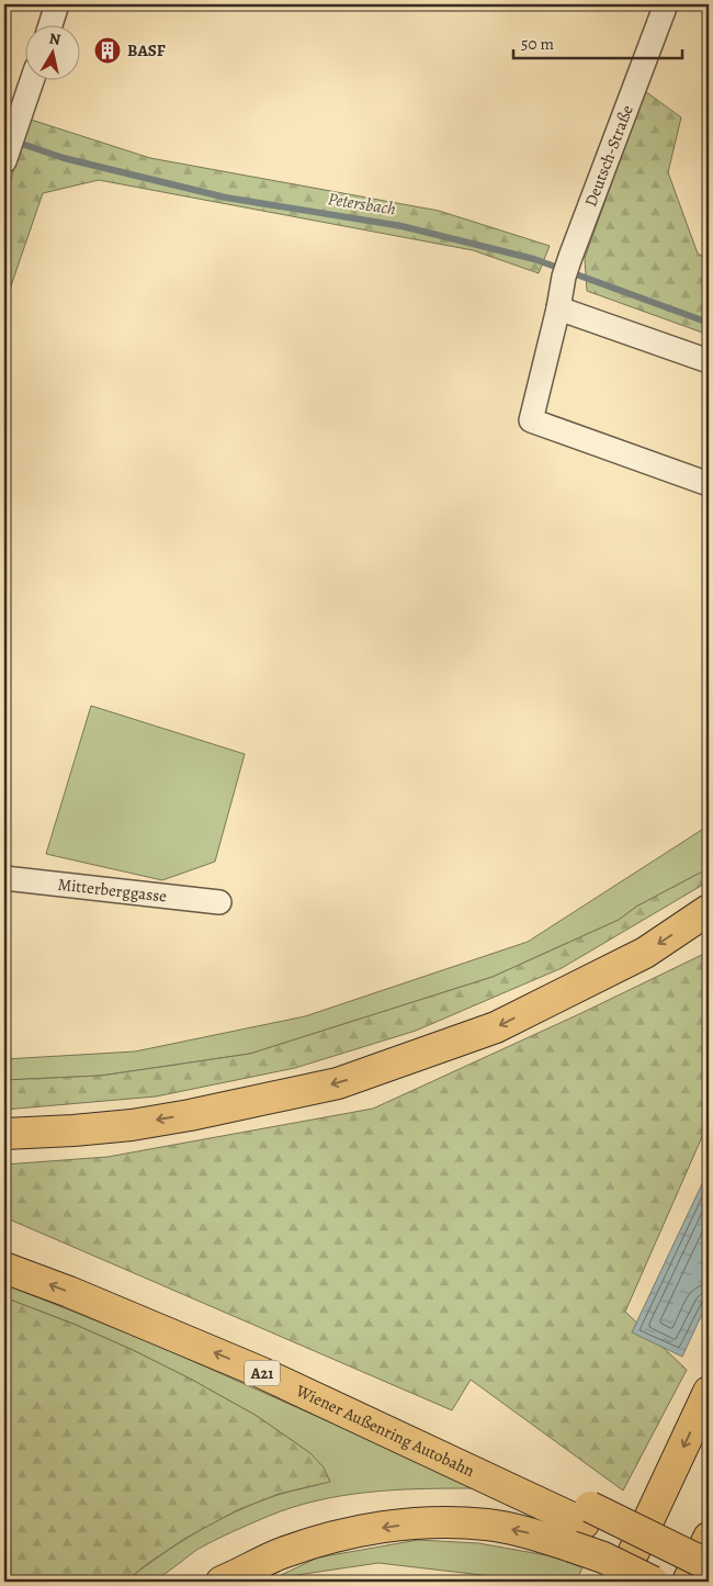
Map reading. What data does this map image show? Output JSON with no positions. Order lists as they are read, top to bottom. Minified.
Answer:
{"streets":{"highway":["A21","Wiener Außenring Autobahn"],"street":["Deutsch-Straße","Mitterberggasse"]},"one_way":["Wiener Außenring Autobahn"],"water":["Petersbach"],"places":{"building":["BASF"]},"scale_bar":"50 m","north":"top"}
